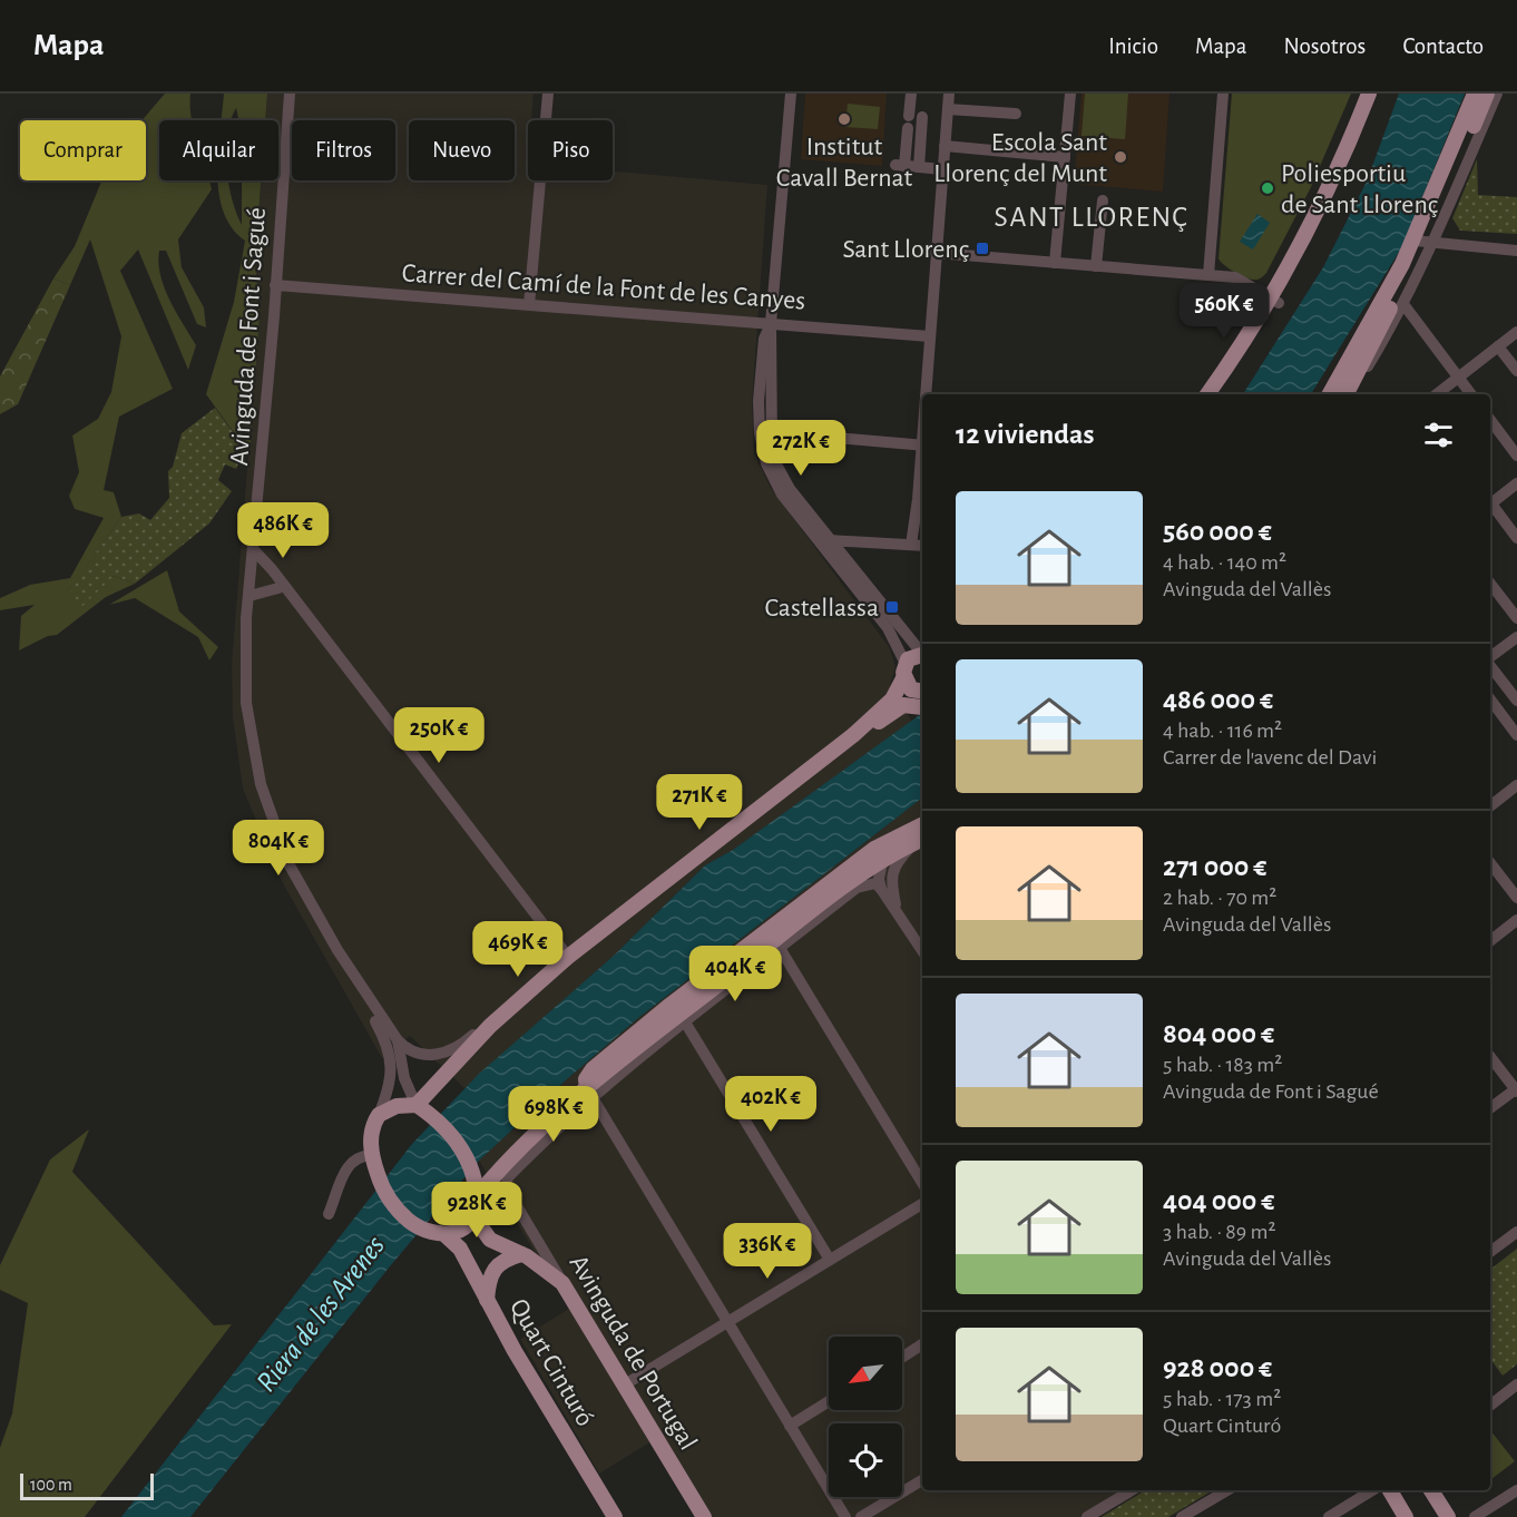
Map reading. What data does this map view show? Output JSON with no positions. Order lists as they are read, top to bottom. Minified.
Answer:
{"streets":{"main road":["Avinguda de Portugal","Quart Cinturó"],"street":["Carrer del Camí de la Font de les Canyes","Avinguda de Font i Sagué"]},"crossings":[["Carrer del Camí de la Font de les Canyes","Avinguda de Font i Sagué"],["Avinguda de Portugal","Quart Cinturó"]],"districts":["SANT LLORENÇ"],"water":["Riera de les Arenes"],"places":{"other":["Institut Cavall Bernat","Escola Sant Llorenç del Munt","Poliesportiu de Sant Llorenç"],"transit":["Sant Llorenç","Castellassa"]},"scale_bar":"100 m","north":"bottom left","page":{"header":"Mapa","nav":["Inicio","Mapa","Nosotros","Contacto"],"chip":["Comprar","Alquilar","Filtros","Nuevo","Piso"],"price":["560K €","272K €","486K €","250K €","271K €","804K €","469K €","404K €","402K €","698K €","928K €","336K €"],"heading":"12 viviendas","list":[{"name":"560 000 €","note":"4 hab. · 140 m² · Avinguda del Vallès"},{"name":"486 000 €","note":"4 hab. · 116 m² · Carrer de l'avenc del Davi"},{"name":"271 000 €","note":"2 hab. · 70 m² · Avinguda del Vallès"},{"name":"804 000 €","note":"5 hab. · 183 m² · Avinguda de Font i Sagué"},{"name":"404 000 €","note":"3 hab. · 89 m² · Avinguda del Vallès"},{"name":"928 000 €","note":"5 hab. · 173 m² · Quart Cinturó"}],"scale":"100 m"}}
